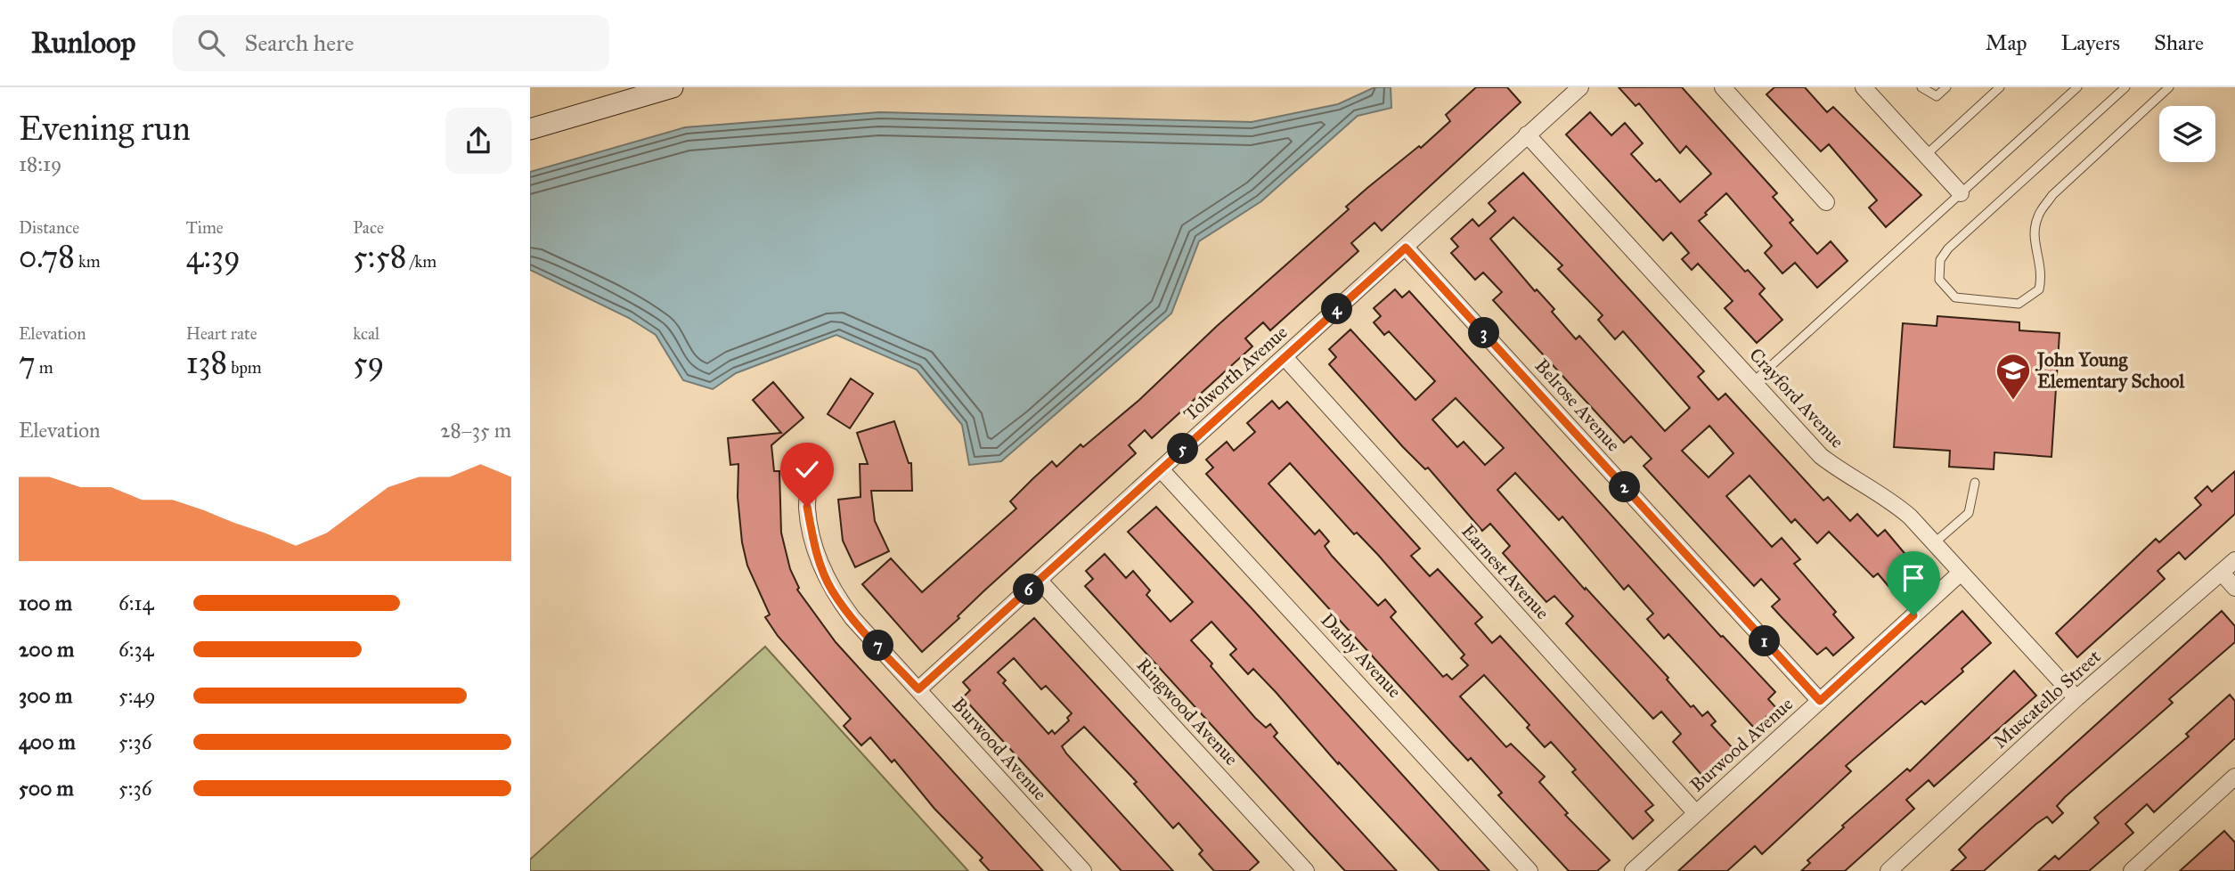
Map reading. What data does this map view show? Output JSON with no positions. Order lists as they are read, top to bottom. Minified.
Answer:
{"streets":{"street":["Tolworth Avenue","Crayford Avenue","Belrose Avenue","Earnest Avenue","Darby Avenue","Muscatello Street","Ringwood Avenue","Burwood Avenue"]},"crossings":[["Tolworth Avenue","Crayford Avenue"],["Tolworth Avenue","Belrose Avenue"],["Tolworth Avenue","Earnest Avenue"],["Tolworth Avenue","Darby Avenue"],["Tolworth Avenue","Ringwood Avenue"],["Tolworth Avenue","Burwood Avenue"],["Crayford Avenue","Muscatello Street"],["Crayford Avenue","Burwood Avenue"],["Belrose Avenue","Burwood Avenue"],["Earnest Avenue","Burwood Avenue"]],"places":{"school or university":["John Young Elementary School"]},"page":{"header":"Runloop","search":"Search here","nav":["Map","Layers","Share"],"heading":["Evening run","18:19"],"stats":[["Distance","0.78 km"],["Time","4:39"],["Pace","5:58 /km"],["Elevation","7 m"],["Heart rate","138 bpm"],["kcal","59"]],"pins":["4","3","5","2","6","1","7"],"chart":["Elevation","28–35 m"],"list":[{"name":"100 m","note":"6:14"},{"name":"200 m","note":"6:34"},{"name":"300 m","note":"5:49"},{"name":"400 m","note":"5:36"},{"name":"500 m","note":"5:36"}]}}
